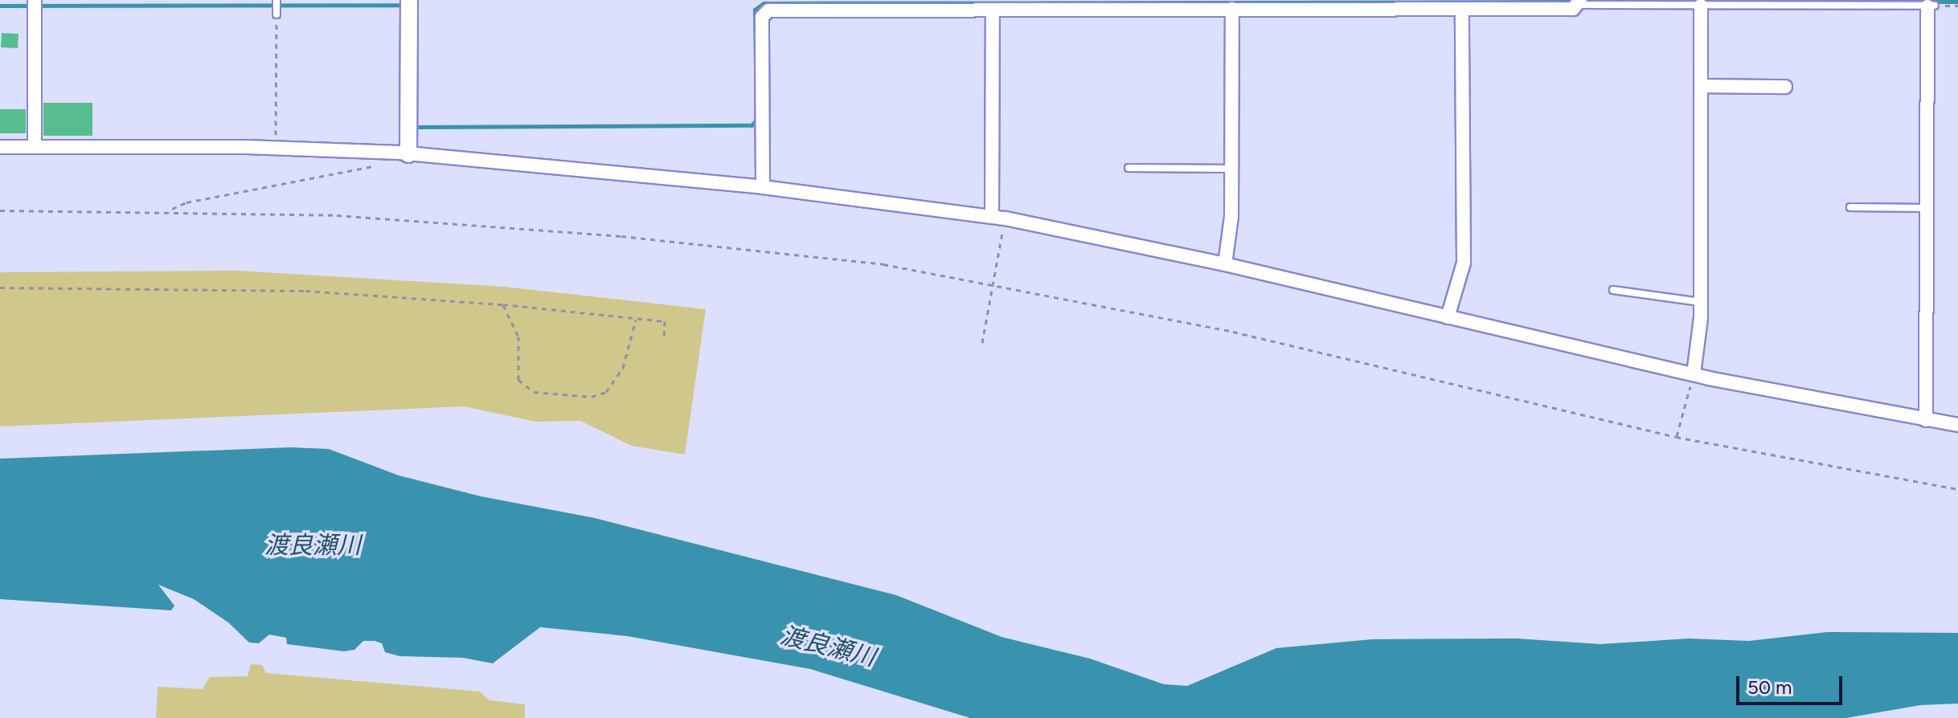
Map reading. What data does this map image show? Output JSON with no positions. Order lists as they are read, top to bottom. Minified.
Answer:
{"water":["渡良瀬川"],"scale_bar":"50 m"}
